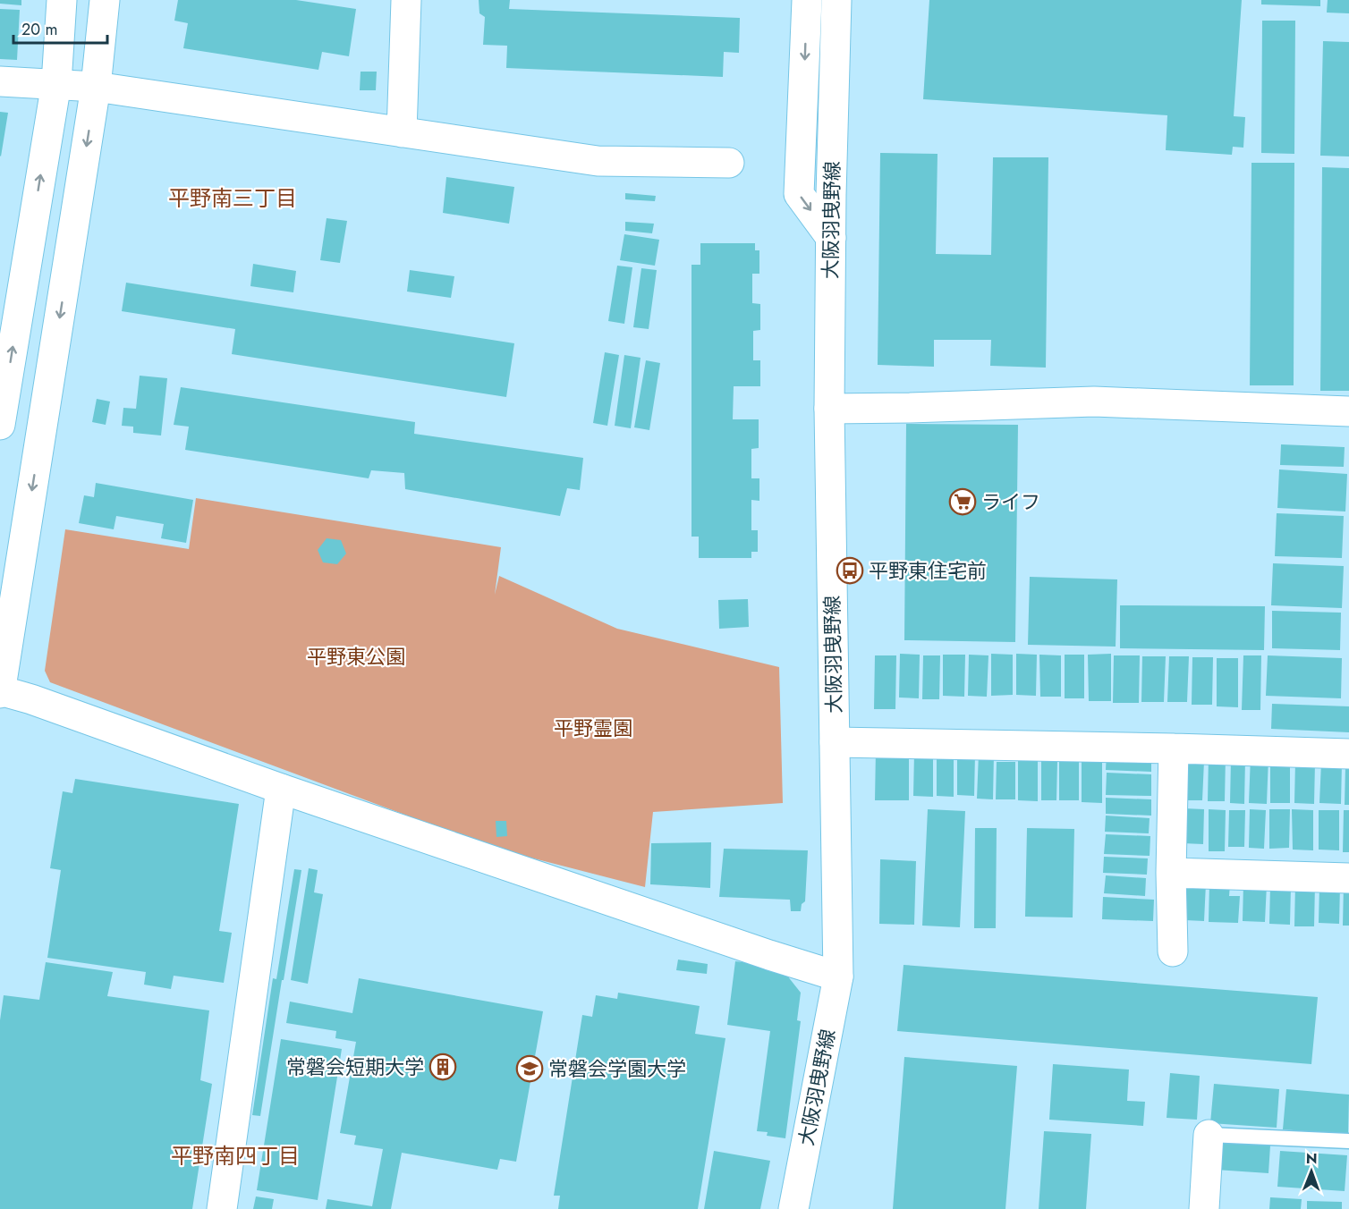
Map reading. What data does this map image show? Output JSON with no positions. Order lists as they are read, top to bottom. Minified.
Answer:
{"streets":{"street":["大阪羽曳野線"]},"districts":["平野南三丁目","平野南四丁目"],"parks":["平野東公園","平野霊園"],"places":{"supermarket":["ライフ"],"bus stop":["平野東住宅前"],"building":["常磐会短期大学"],"school or university":["常磐会学園大学"]},"scale_bar":"20 m","north":"top"}
